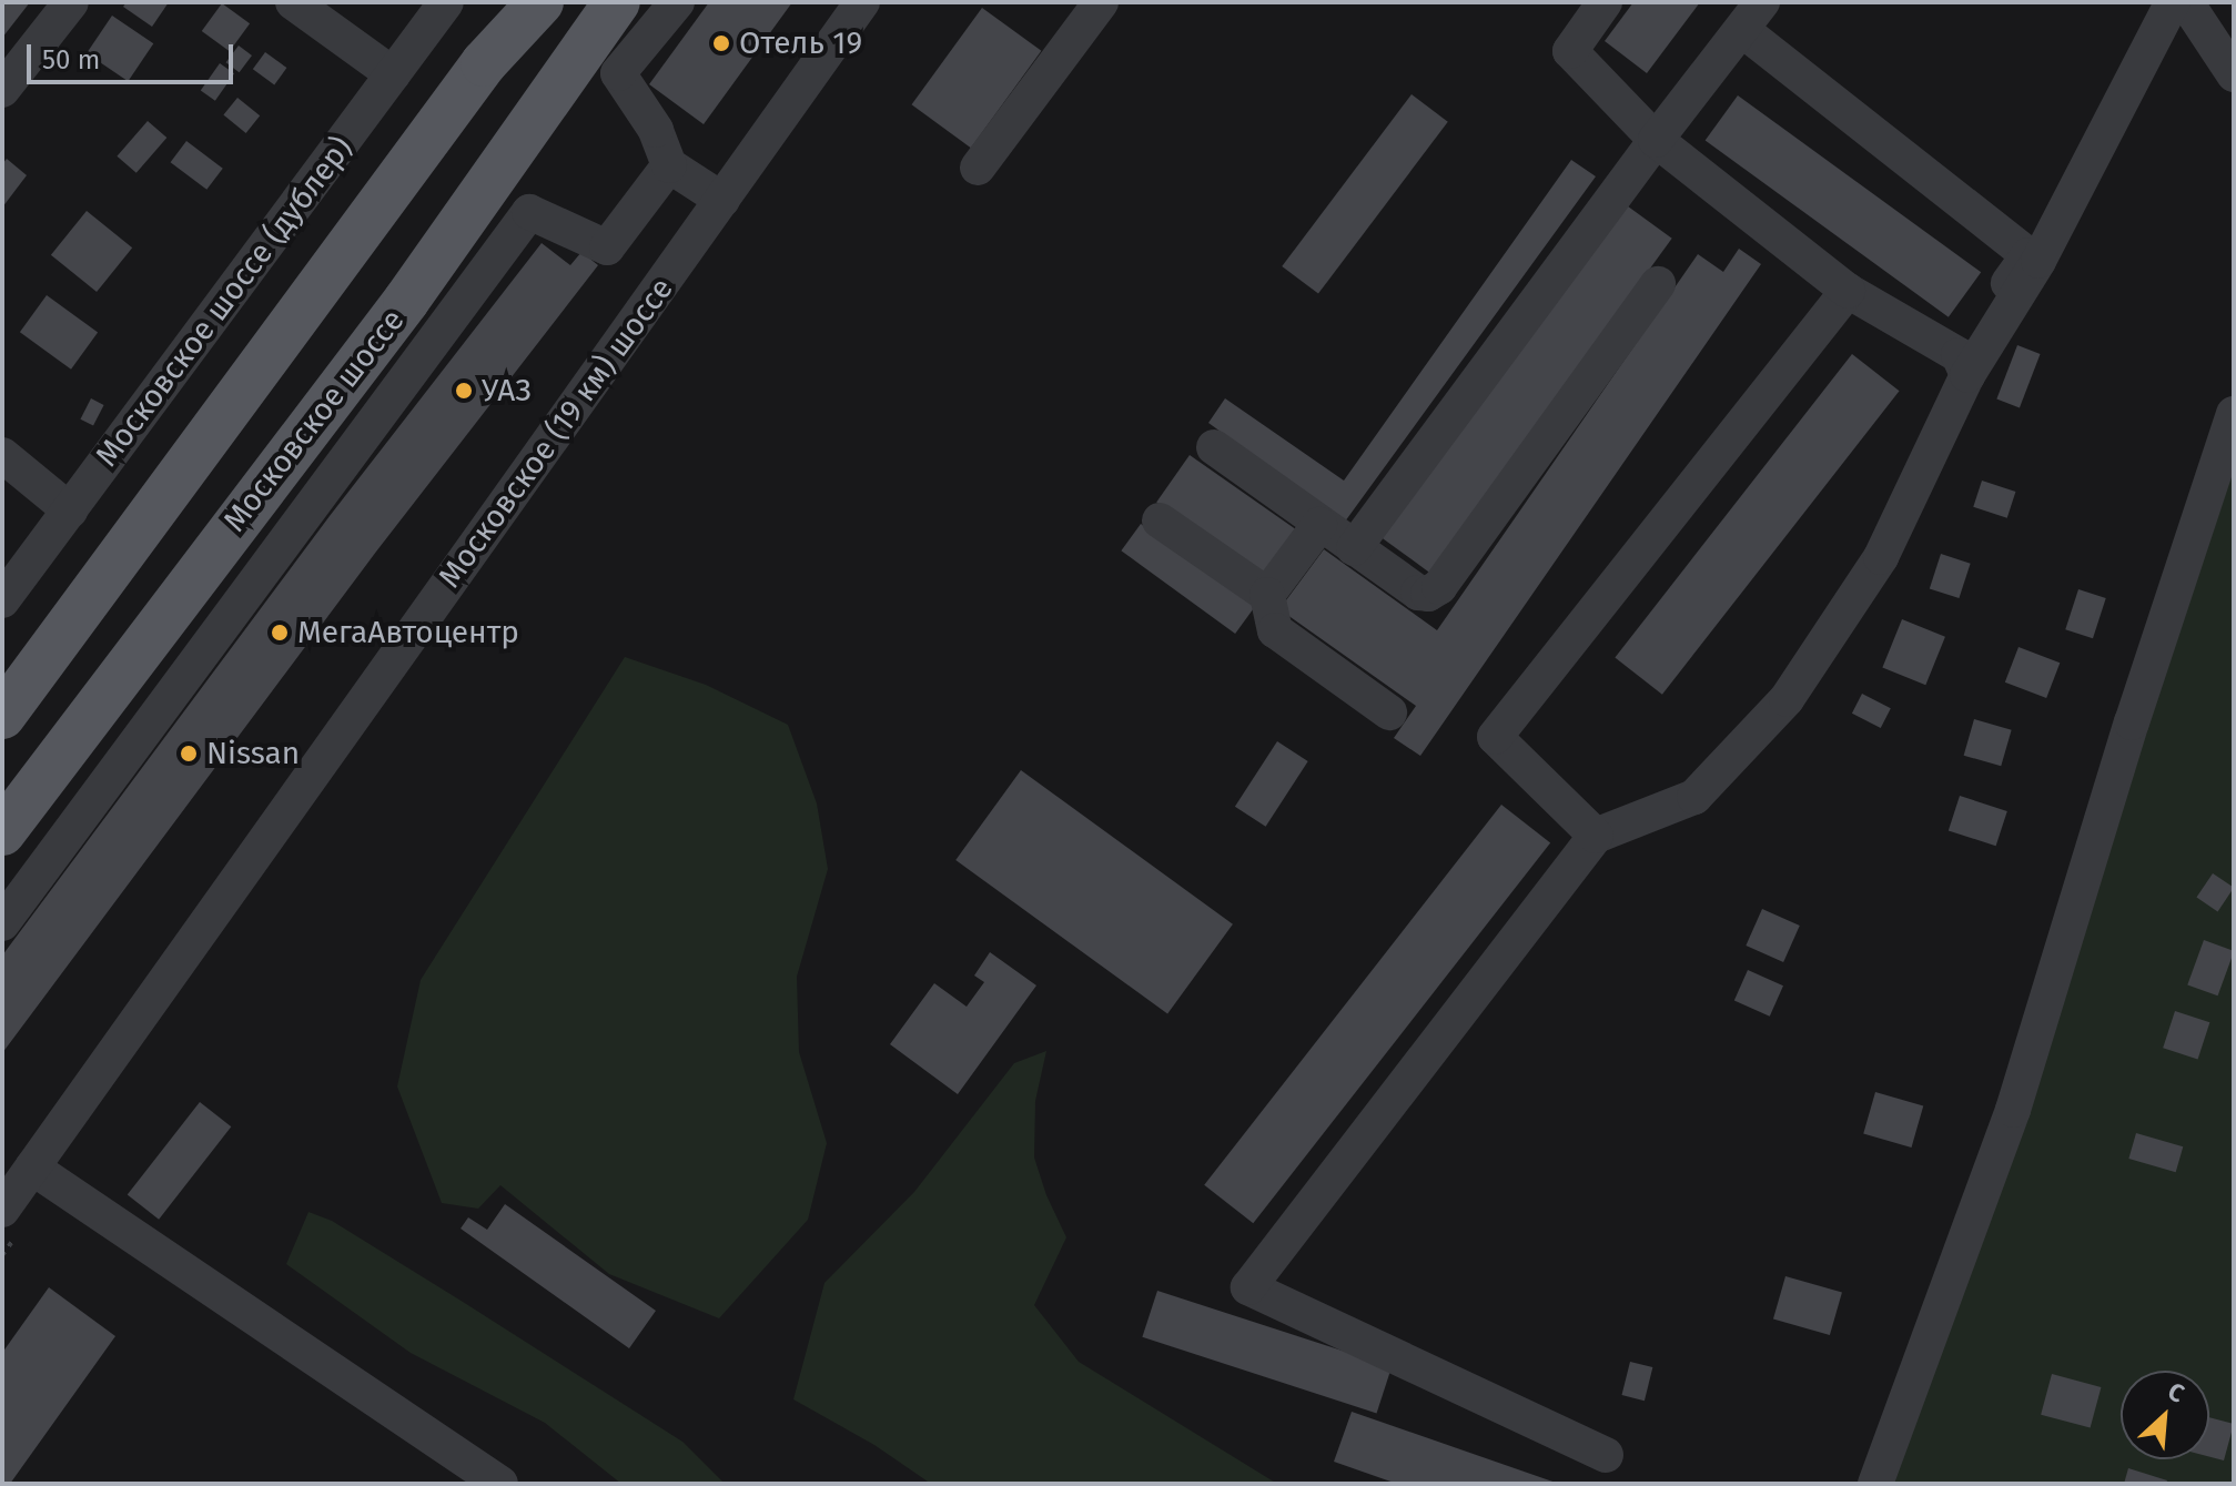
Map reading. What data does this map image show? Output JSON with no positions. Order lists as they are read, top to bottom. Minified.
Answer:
{"streets":{"main road":["Московское шоссе"],"street":["Московское шоссе (дублер)","Московское (19 км) шоссе"]},"places":["Отель 19","УАЗ","МегаАвтоцентр","Nissan"],"scale_bar":"50 m","north":"top right"}
